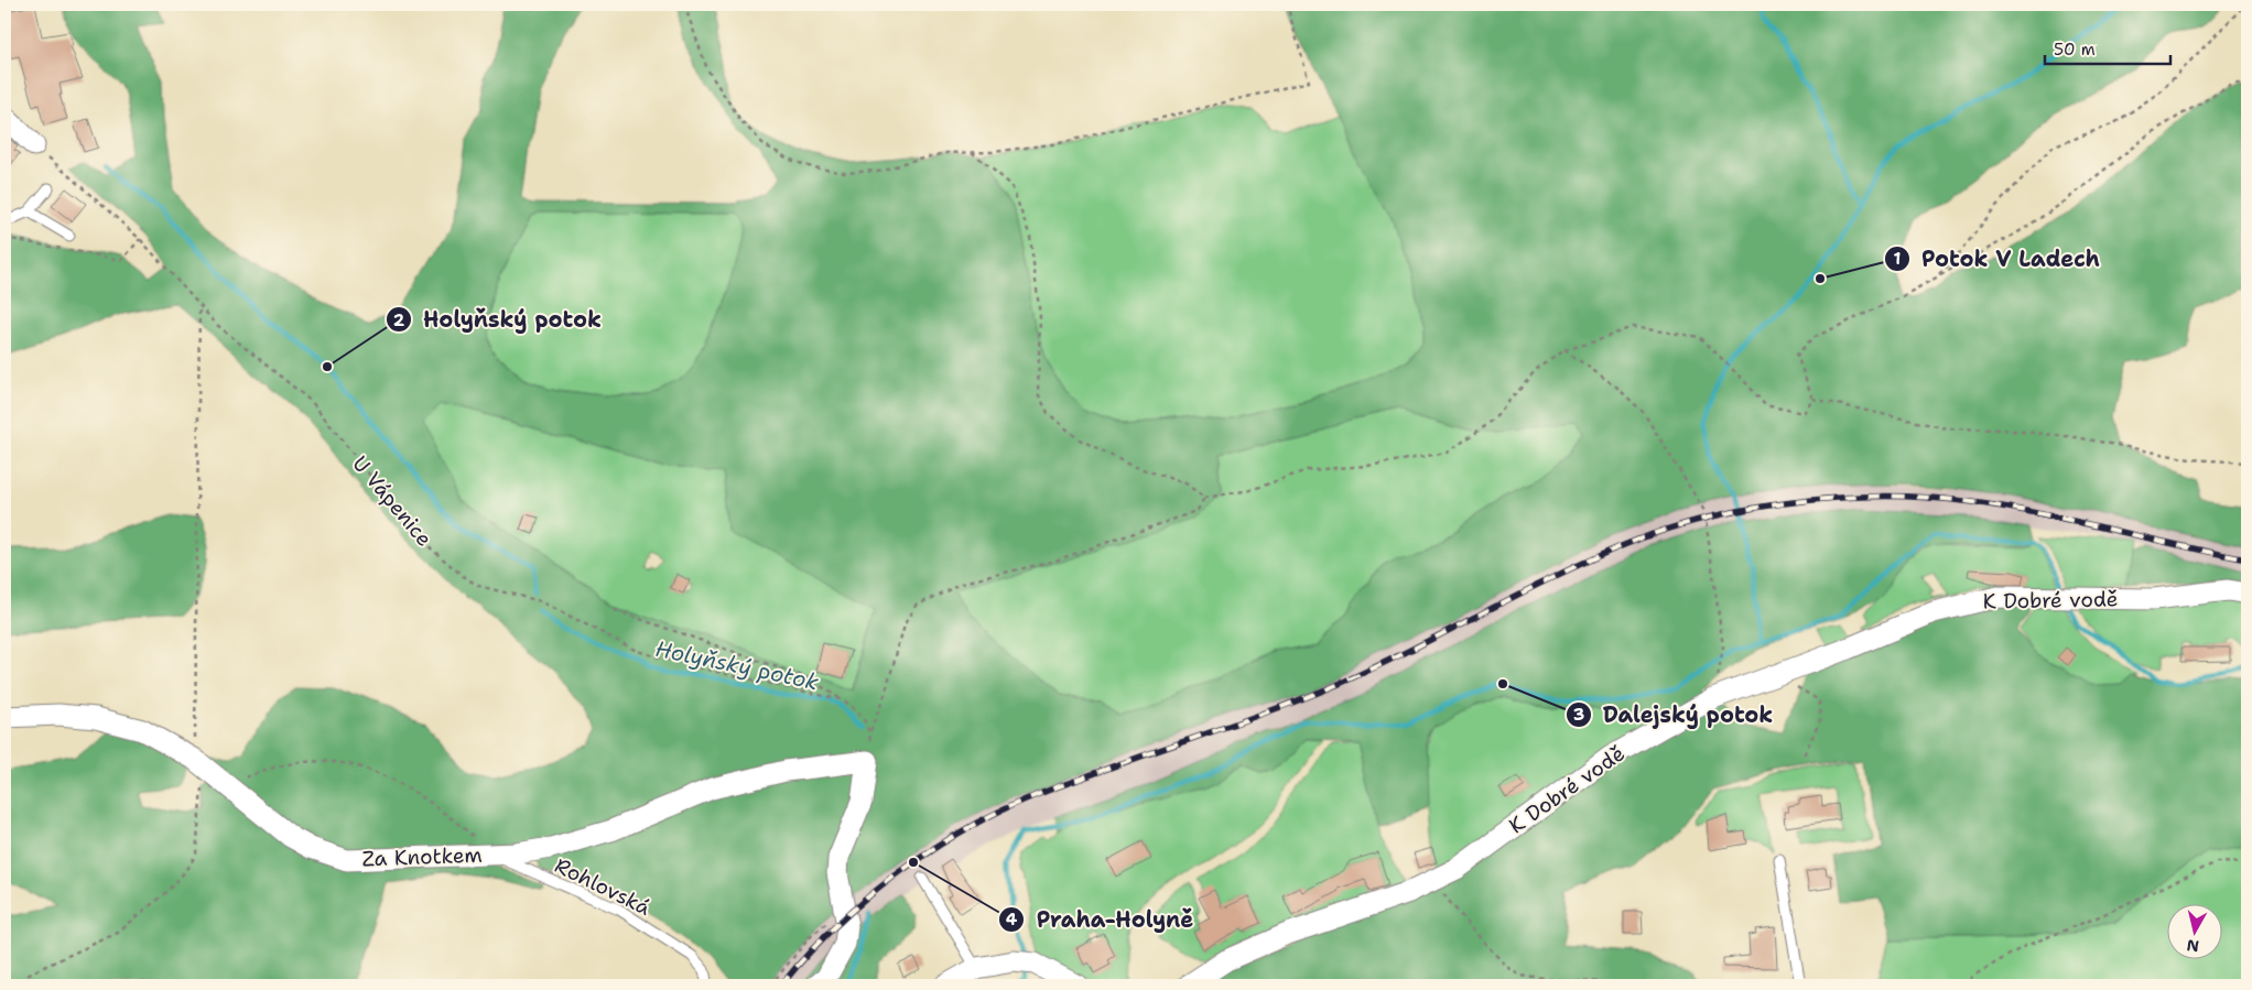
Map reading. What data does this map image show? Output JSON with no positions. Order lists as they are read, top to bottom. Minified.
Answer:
{"streets":{"street":["K Dobré vodě","Za Knotkem"],"lane":["Rohlovská"],"path":["U Vápenice"]},"crossings":[["Za Knotkem","Rohlovská"]],"water":["Holyňský potok"],"places":["Potok V Ladech","Holyňský potok","Dalejský potok","Praha-Holyně"],"scale_bar":"50 m","north":"bottom"}
